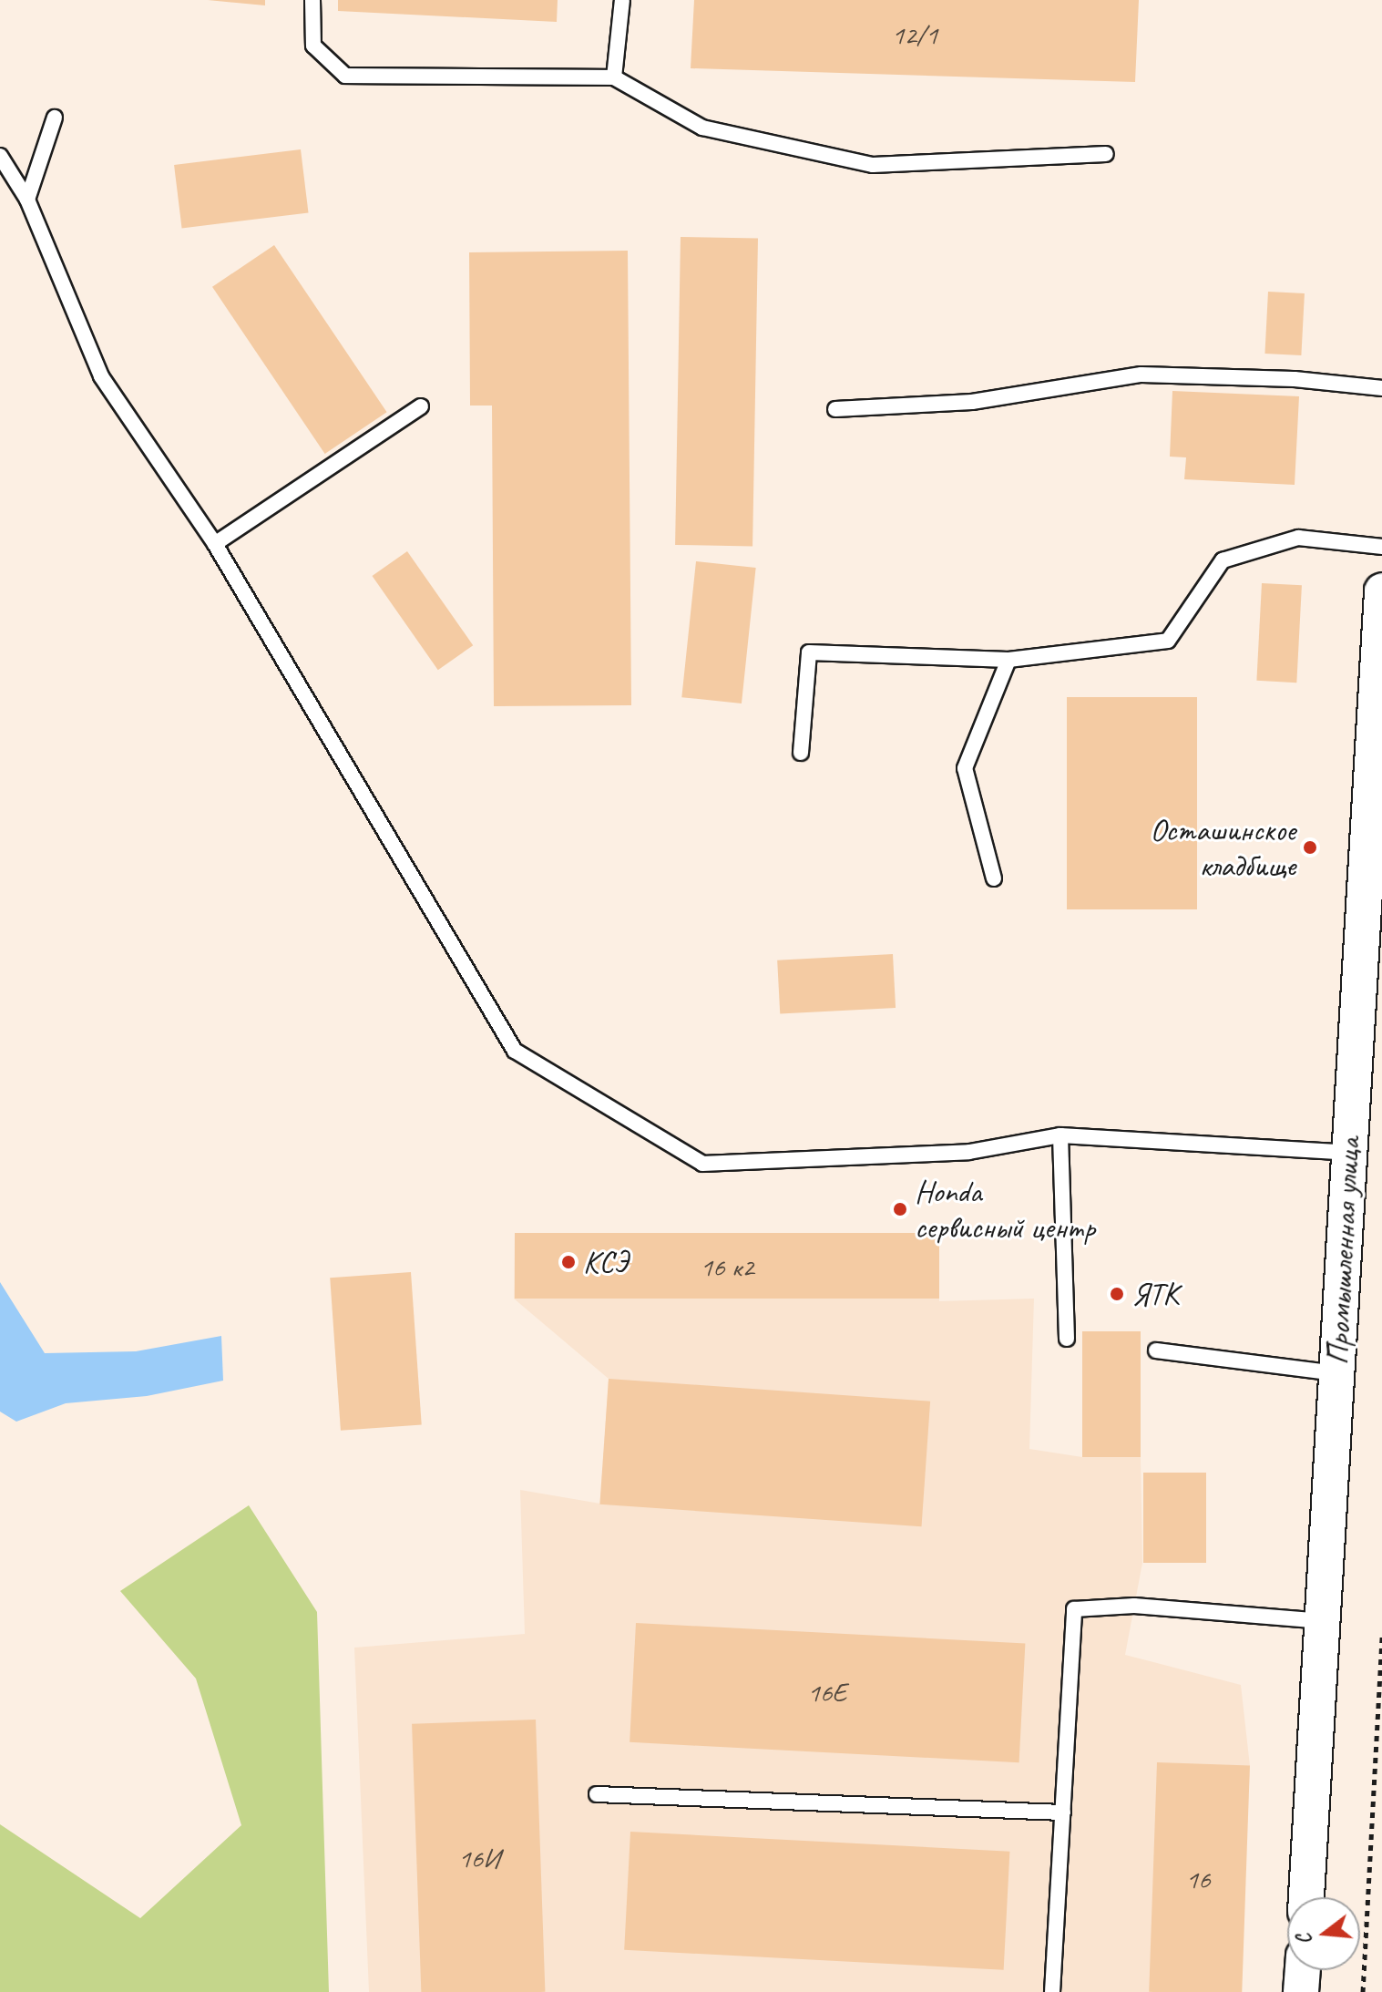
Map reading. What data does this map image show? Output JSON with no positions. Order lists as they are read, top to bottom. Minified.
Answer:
{"streets":{"street":["Промышленная улица"]},"places":["Осташинское кладбище","Honda сервисный центр","КСЭ","ЯТК"],"house_numbers":["12/1","16 к2","16Е","16И","16"],"north":"left"}
